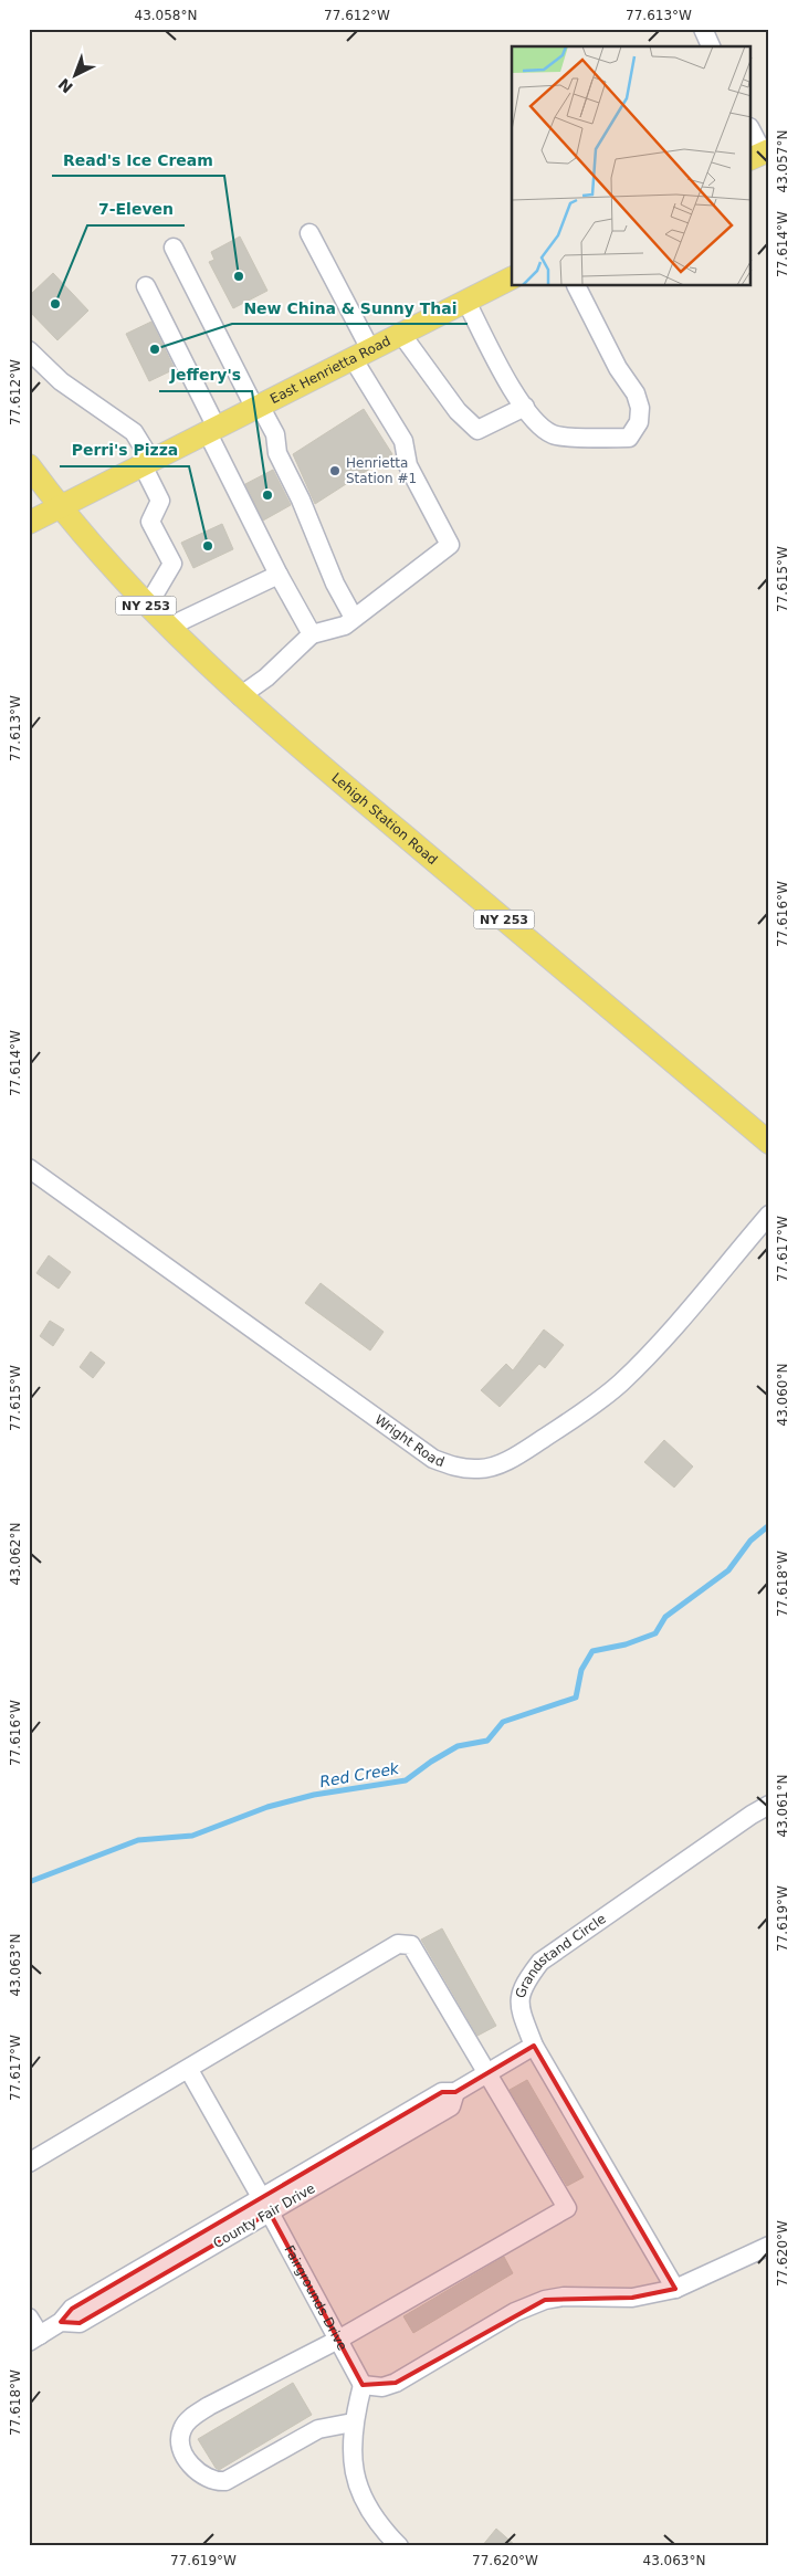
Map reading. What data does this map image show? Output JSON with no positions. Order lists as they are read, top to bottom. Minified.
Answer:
{"streets":{"main road":["East Henrietta Road","NY 253","Lehigh Station Road"],"street":["Wright Road","Grandstand Circle","County Fair Drive","Fairgrounds Drive"]},"crossings":[["East Henrietta Road","Lehigh Station Road"],["Grandstand Circle","County Fair Drive"],["County Fair Drive","Fairgrounds Drive"]],"water":["Red Creek"],"places":["Read's Ice Cream","7-Eleven","New China & Sunny Thai","Henrietta Station #1","Jeffery's","Perri's Pizza"],"north":"bottom left","coordinates":["43.058°N","77.612°W","77.613°W","43.057°N","77.614°W","77.615°W","77.616°W","77.617°W","43.060°N","43.062°N","77.618°W","43.061°N","77.619°W","43.063°N","77.620°W"]}
